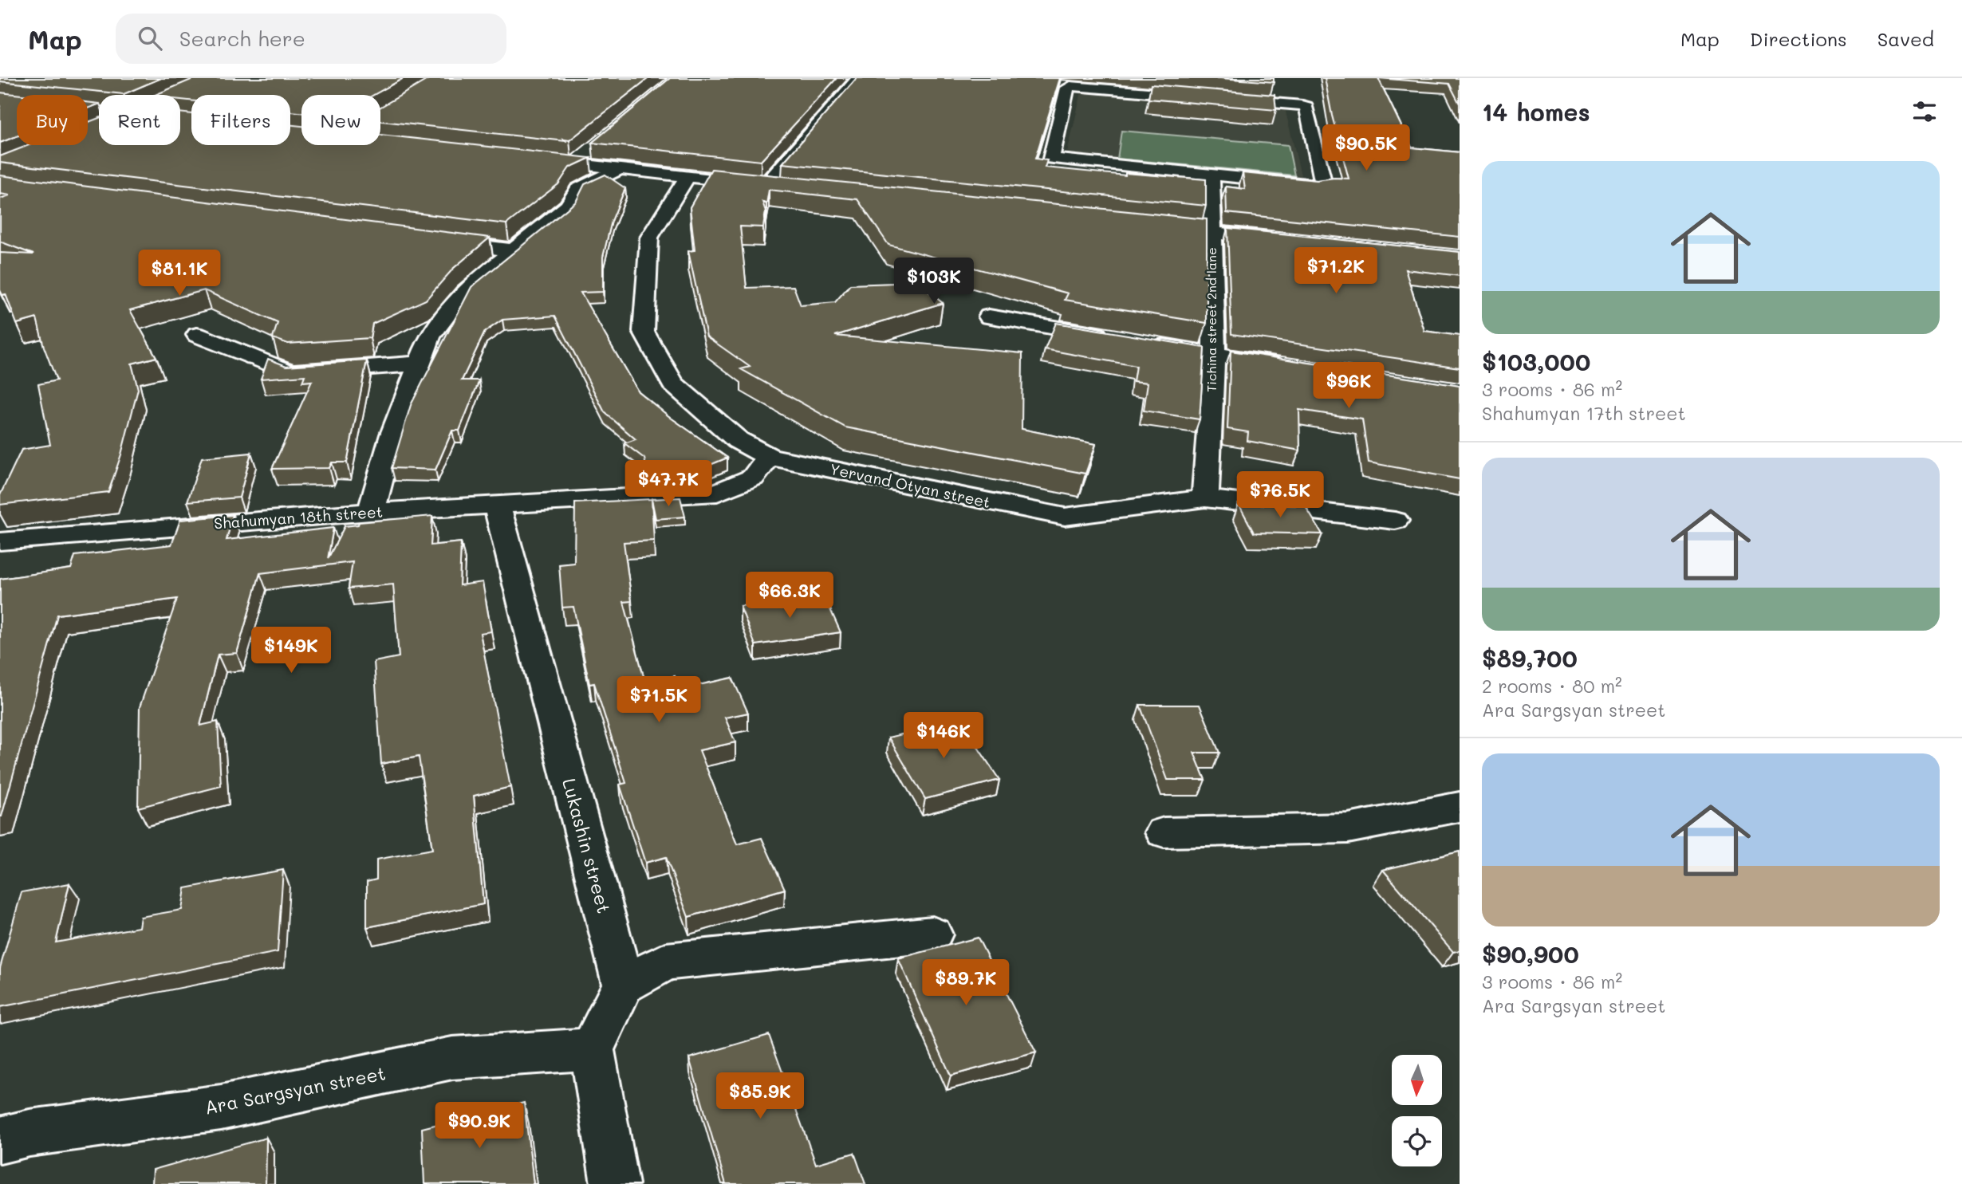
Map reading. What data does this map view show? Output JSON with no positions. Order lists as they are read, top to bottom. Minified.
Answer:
{"streets":{"street":["Tichina street 2nd lane","Yervand Otyan street","Shahumyan 18th street","Lukashin street","Ara Sargsyan street"]},"crossings":[["Tichina street 2nd lane","Yervand Otyan street"],["Yervand Otyan street","Shahumyan 18th street"],["Shahumyan 18th street","Lukashin street"]],"north":"bottom","page":{"header":"Map","search":"Search here","nav":["Map","Directions","Saved"],"heading":"14 homes","chip":["Buy","Rent","Filters","New"],"price":["$90.5K","$71.2K","$81.1K","$103K","$96K","$47.7K","$76.5K","$66.3K","$149K","$71.5K","$146K","$89.7K","$85.9K","$90.9K"],"list":[{"name":"$103,000","note":"3 rooms · 86 m² · Shahumyan 17th street"},{"name":"$89,700","note":"2 rooms · 80 m² · Ara Sargsyan street"},{"name":"$90,900","note":"3 rooms · 86 m² · Ara Sargsyan street"}]}}
